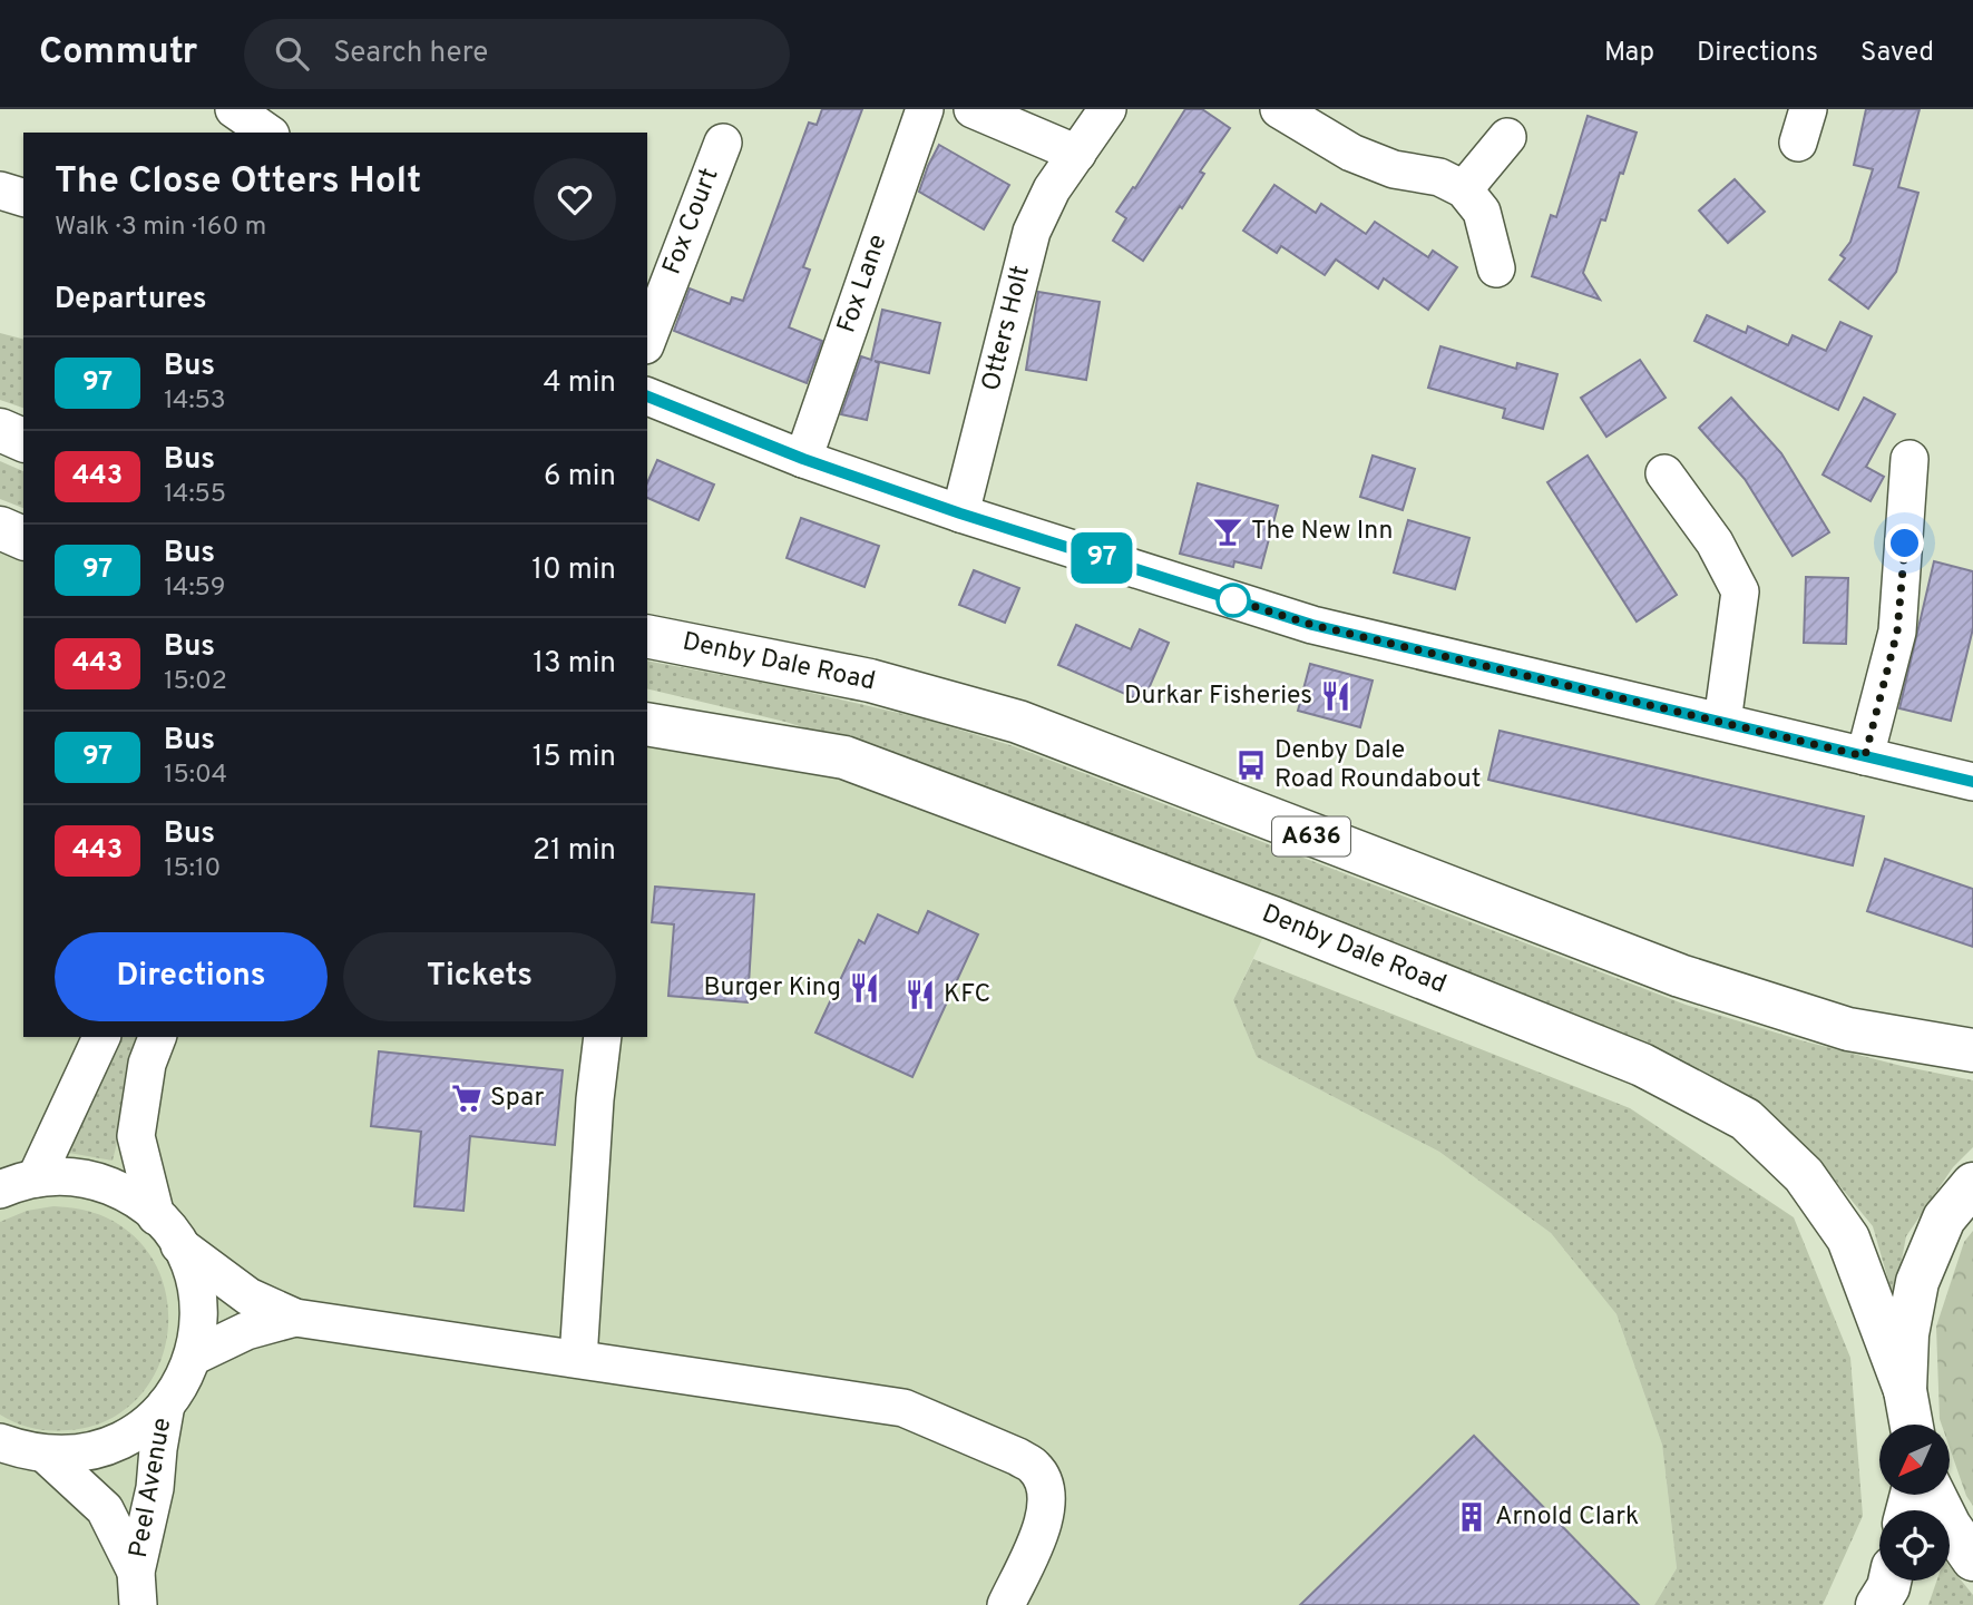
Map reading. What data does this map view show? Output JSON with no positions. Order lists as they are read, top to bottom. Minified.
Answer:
{"streets":{"main road":["Denby Dale Road","A636"],"street":["Fox Court","Fox Lane","Otters Holt","Peel Avenue"]},"places":{"bar":["The New Inn"],"restaurant":["Durkar Fisheries","Burger King","KFC"],"bus stop":["Denby Dale Road Roundabout"],"supermarket":["Spar"],"building":["Arnold Clark"]},"lines":["bus line 97"],"north":"bottom left","page":{"header":"Commutr","search":"Search here","nav":["Map","Directions","Saved"],"on_map":"97","heading":[["The Close Otters Holt","Walk · 3 min · 160 m"],"Departures"],"list":[{"mark":"97","name":"Bus","note":"14:53","value":"4 min"},{"mark":"443","name":"Bus","note":"14:55","value":"6 min"},{"mark":"97","name":"Bus","note":"14:59","value":"10 min"},{"mark":"443","name":"Bus","note":"15:02","value":"13 min"},{"mark":"97","name":"Bus","note":"15:04","value":"15 min"},{"mark":"443","name":"Bus","note":"15:10","value":"21 min"}],"buttons":["Directions","Tickets"]}}
